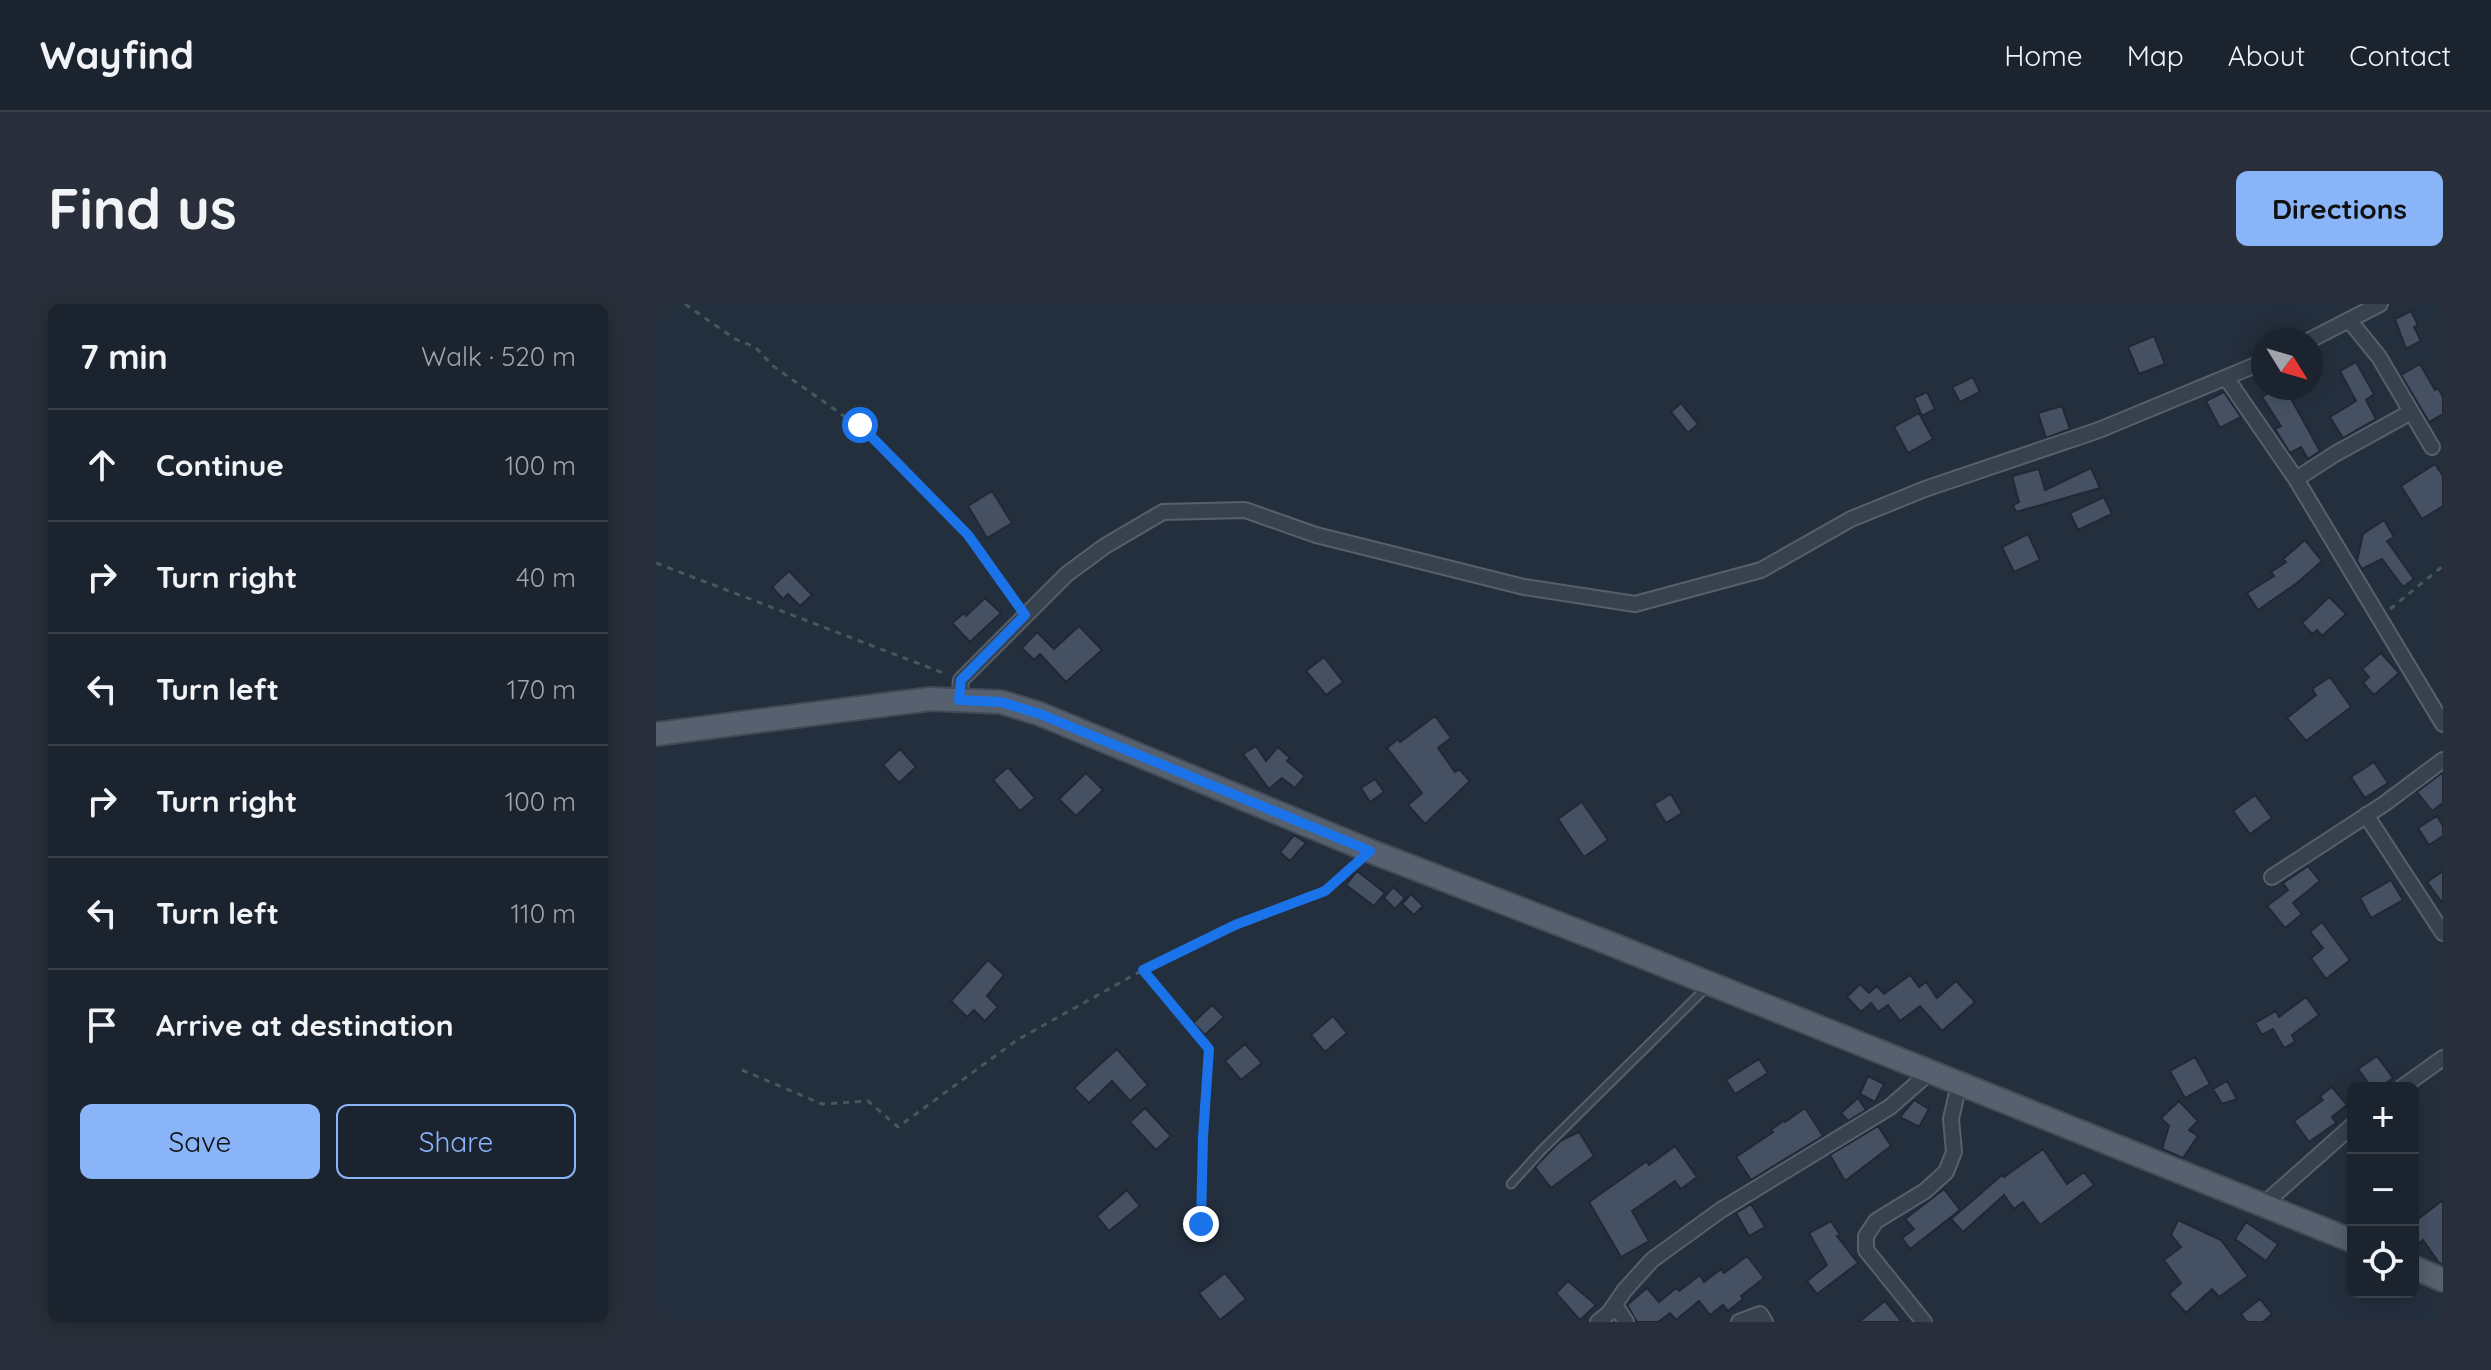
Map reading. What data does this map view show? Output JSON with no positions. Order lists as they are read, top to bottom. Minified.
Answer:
{"north":"bottom right","page":{"header":"Wayfind","nav":["Home","Map","About","Contact"],"buttons":["Directions",["Save","Share"]],"title":"Find us","heading":["7 min","Walk · 520 m"],"list":[["Continue","100 m"],["Turn right","40 m"],["Turn left","170 m"],["Turn right","100 m"],["Turn left","110 m"],"Arrive at destination"],"map_buttons":["+","−"]}}
